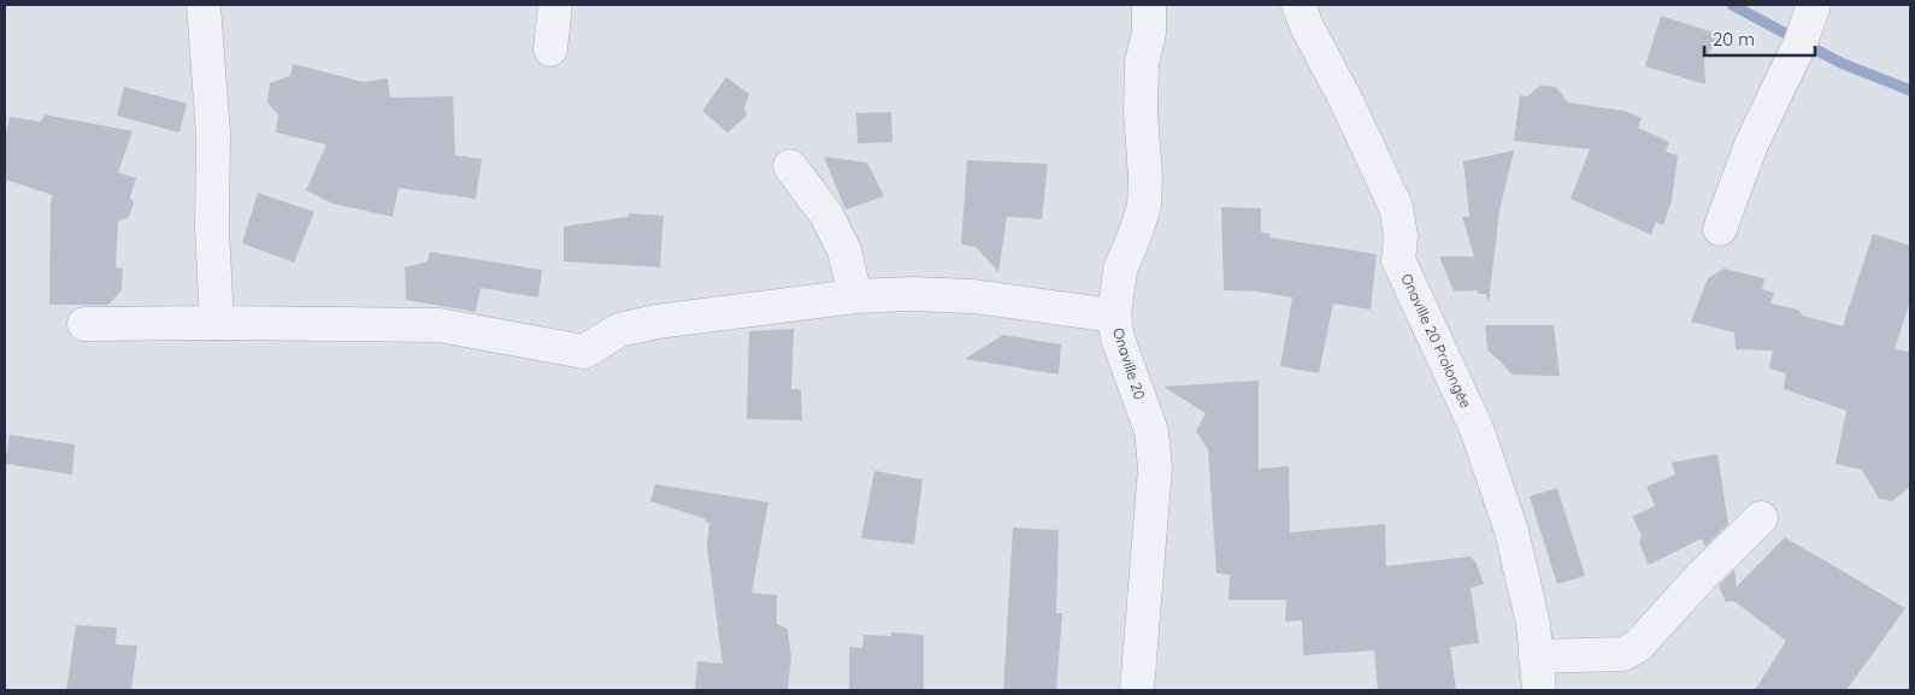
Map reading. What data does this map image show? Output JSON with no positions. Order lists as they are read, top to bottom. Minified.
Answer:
{"streets":{"street":["Onaville 20 Prolongée","Onaville 20"]},"scale_bar":"20 m"}
